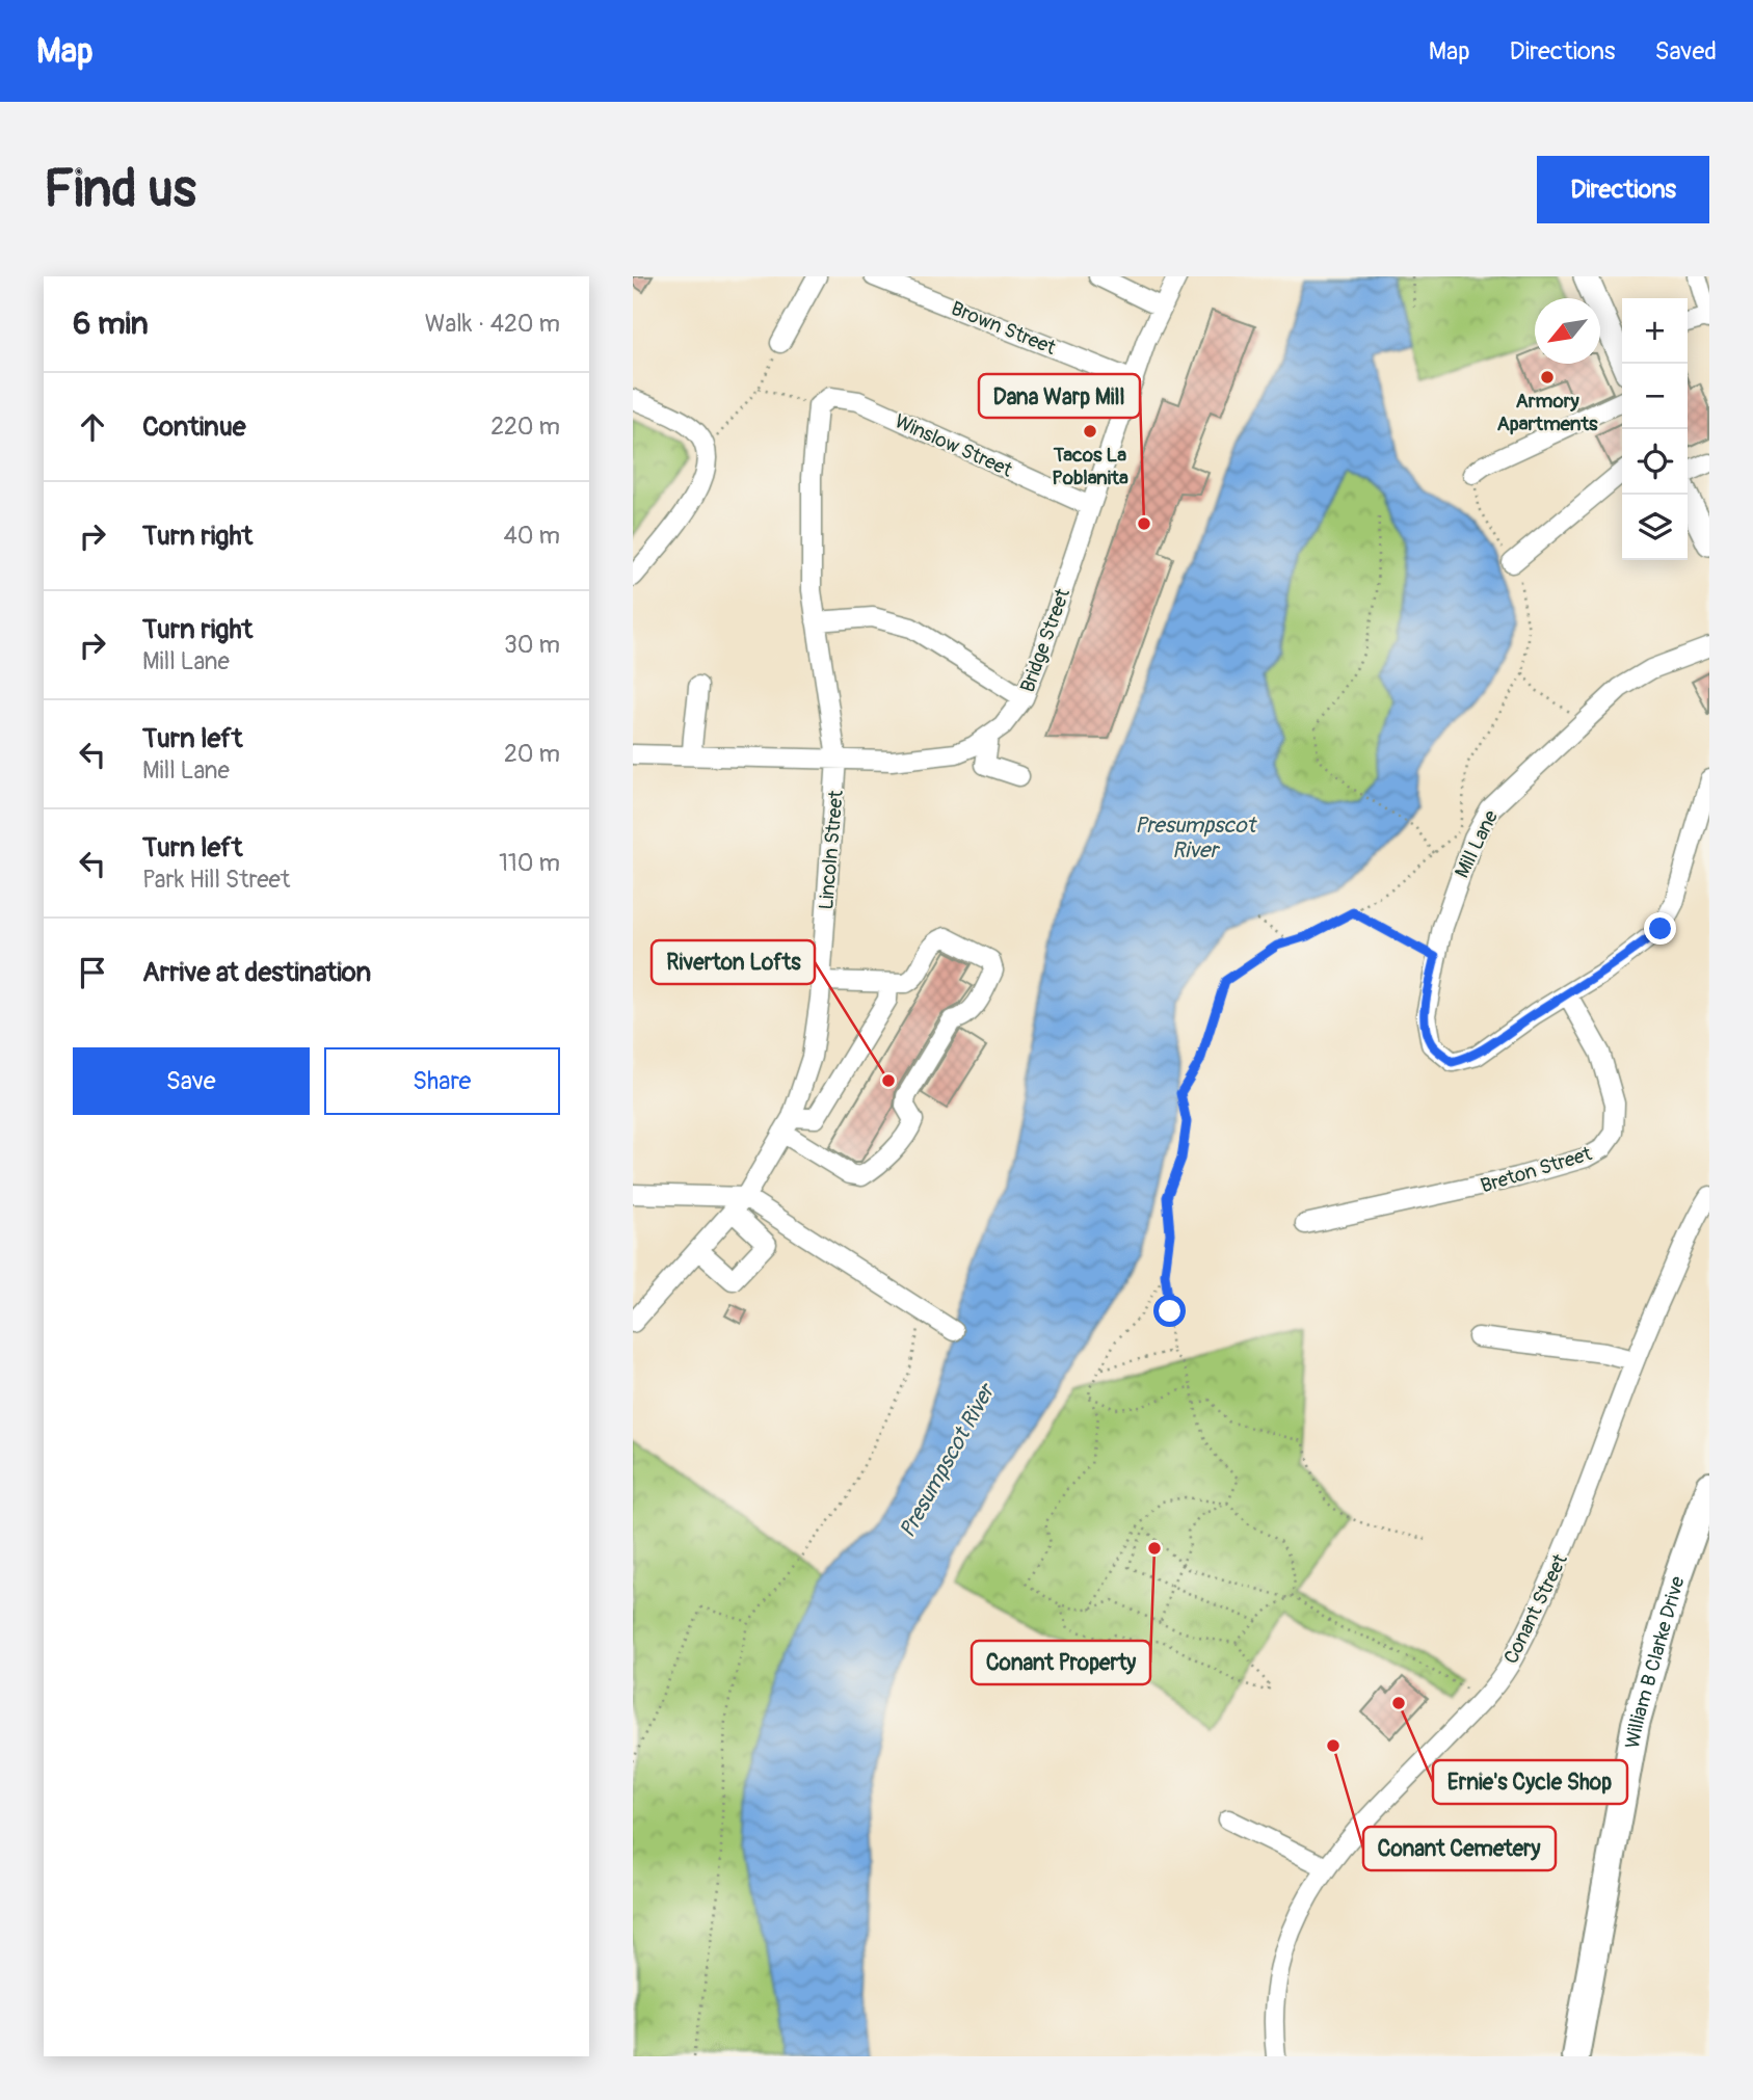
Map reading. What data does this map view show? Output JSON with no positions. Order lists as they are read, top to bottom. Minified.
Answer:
{"streets":{"highway":["William B Clarke Drive"],"street":["Brown Street","Winslow Street","Bridge Street","Mill Lane","Lincoln Street","Breton Street","Conant Street"]},"crossings":[["Brown Street","Bridge Street"],["Winslow Street","Bridge Street"],["Winslow Street","Lincoln Street"],["Bridge Street","Lincoln Street"],["Mill Lane","Breton Street"]],"water":["Presumpscot River"],"places":["Armory Apartments","Tacos La Poblanita","Dana Warp Mill","Riverton Lofts","Conant Property","Ernie's Cycle Shop","Conant Cemetery"],"north":"bottom left","page":{"header":"Map","nav":["Map","Directions","Saved"],"buttons":["Directions",["Save","Share"]],"title":"Find us","heading":["6 min","Walk · 420 m"],"map_buttons":["+","−"],"list":[["Continue","220 m"],["Turn right","40 m"],["Turn right","Mill Lane","30 m"],["Turn left","Mill Lane","20 m"],["Turn left","Park Hill Street","110 m"],"Arrive at destination"]}}
